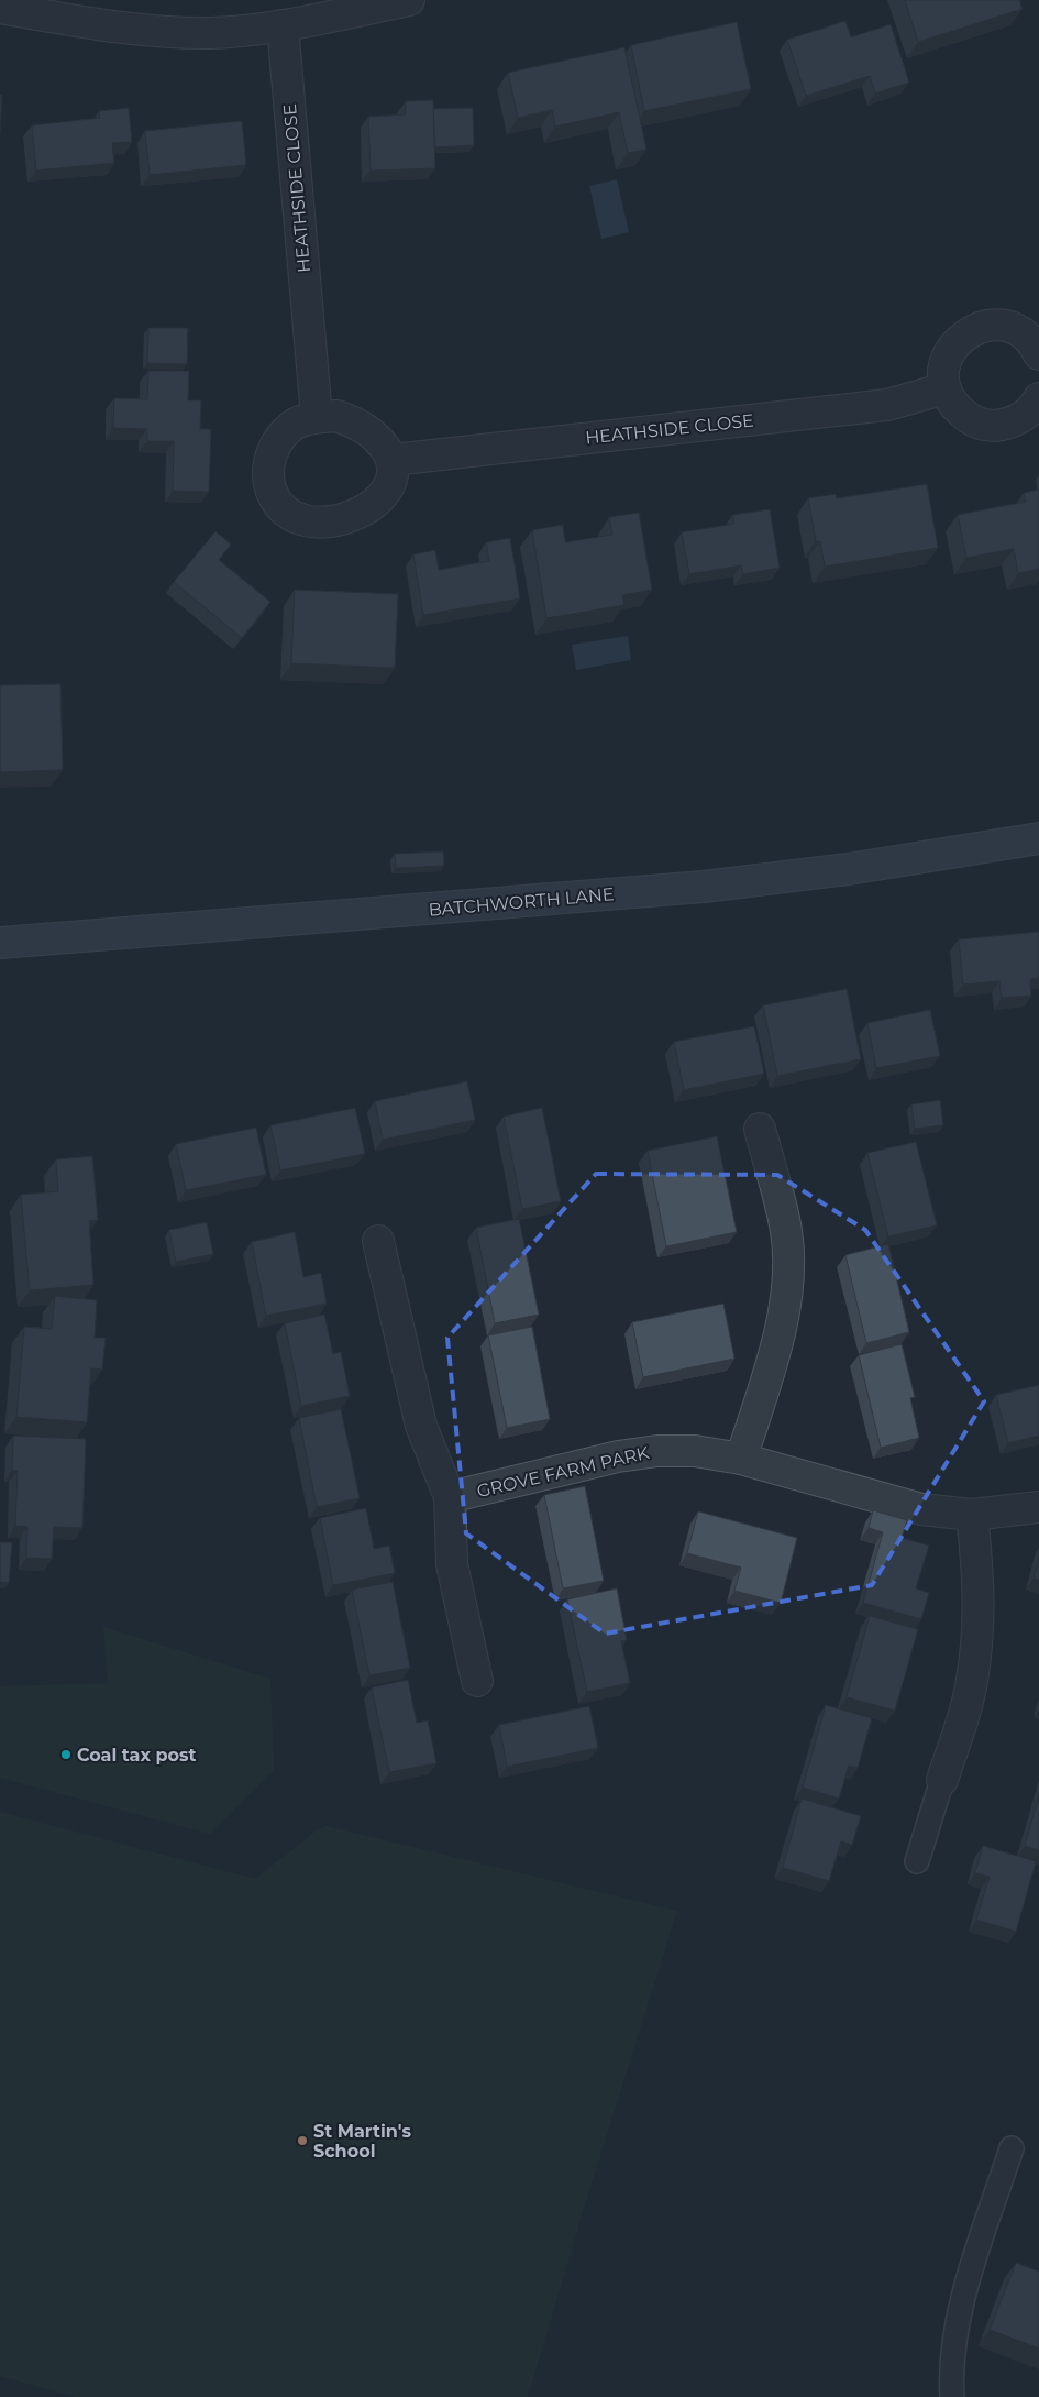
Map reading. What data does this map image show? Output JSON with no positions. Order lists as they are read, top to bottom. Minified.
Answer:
{"streets":{"street":["HEATHSIDE CLOSE","BATCHWORTH LANE","GROVE FARM PARK"]},"places":["Coal tax post","St Martin's School"]}
